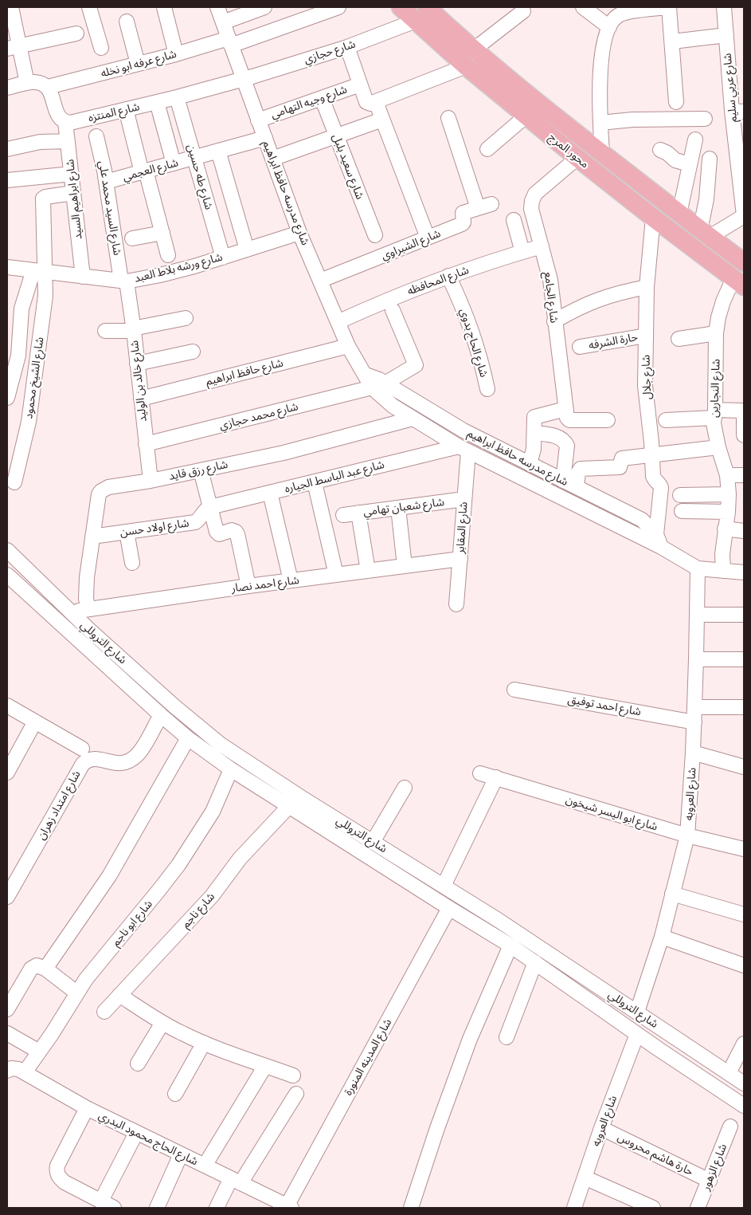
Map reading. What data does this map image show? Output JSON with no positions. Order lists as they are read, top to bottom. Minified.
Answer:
{"streets":{"main road":["محور المرج"],"street":["شارع حجازي","شارع عرفه ابو نخله","شارع عربي سليم","شارع وجيه التهامي","شارع المنتزه","شارع سعيد بلبل","شارع العجمي","شارع طه حسين","شارع مدرسه حافظ ابراهيم","شارع ابراهيم السيد","شارع السيد محمد علي","شارع الشبراوي","شارع ورشه بلاط العبد","شارع المحافظه","شارع الجامع","حارة الشرفه","شارع الحاج بدوي","شارع حافظ ابراهيم","شارع جلال","شارع الشيخ محمود","شارع خالد بن الوليد","شارع النجارين","شارع محمد حجازي","شارع رزق قايد","شارع عبد الباسط الجياره","شارع شعبان تهامي","شارع اولاد حسن","شارع المقابر","شارع احمد نصار","شارع التروللي","شارع احمد توفيق","شارع العروبه","شارع امتداد زهران","شارع ابو اليسر شيخون","شارع ناجم","شارع ابو ناجم","شارع المدينه المنورة","شارع الحاج محمود البدري","حارة هاشم محروس","شارع الزهور"]},"crossings":[["شارع حجازي","شارع المنتزه"],["شارع حجازي","محور المرج"],["شارع حجازي","شارع مدرسه حافظ ابراهيم"],["شارع عرفه ابو نخله","شارع مدرسه حافظ ابراهيم"],["شارع وجيه التهامي","شارع سعيد بلبل"],["شارع وجيه التهامي","شارع مدرسه حافظ ابراهيم"],["شارع المنتزه","شارع طه حسين"],["شارع المنتزه","شارع مدرسه حافظ ابراهيم"],["شارع المنتزه","شارع ابراهيم السيد"],["محور المرج","شارع الجامع"],["محور المرج","شارع جلال"],["محور المرج","شارع النجارين"],["شارع العجمي","شارع طه حسين"],["شارع العجمي","شارع مدرسه حافظ ابراهيم"],["شارع العجمي","شارع السيد محمد علي"],["شارع طه حسين","شارع ورشه بلاط العبد"],["شارع مدرسه حافظ ابراهيم","شارع الشبراوي"],["شارع مدرسه حافظ ابراهيم","شارع ورشه بلاط العبد"],["شارع مدرسه حافظ ابراهيم","شارع المحافظه"],["شارع مدرسه حافظ ابراهيم","شارع حافظ ابراهيم"],["شارع مدرسه حافظ ابراهيم","شارع جلال"],["شارع مدرسه حافظ ابراهيم","شارع محمد حجازي"],["شارع مدرسه حافظ ابراهيم","شارع رزق قايد"],["شارع مدرسه حافظ ابراهيم","شارع عبد الباسط الجياره"],["شارع مدرسه حافظ ابراهيم","شارع المقابر"],["شارع مدرسه حافظ ابراهيم","شارع العروبه"],["شارع ابراهيم السيد","شارع ورشه بلاط العبد"],["شارع ابراهيم السيد","شارع الشيخ محمود"],["شارع السيد محمد علي","شارع ورشه بلاط العبد"],["شارع السيد محمد علي","شارع خالد بن الوليد"],["شارع ورشه بلاط العبد","شارع الشيخ محمود"],["شارع ورشه بلاط العبد","شارع خالد بن الوليد"],["شارع المحافظه","شارع الجامع"],["شارع المحافظه","شارع الحاج بدوي"],["حارة الشرفه","شارع جلال"],["شارع حافظ ابراهيم","شارع خالد بن الوليد"],["شارع خالد بن الوليد","شارع محمد حجازي"],["شارع خالد بن الوليد","شارع رزق قايد"],["شارع رزق قايد","شارع اولاد حسن"],["شارع رزق قايد","شارع احمد نصار"],["شارع عبد الباسط الجياره","شارع اولاد حسن"],["شارع عبد الباسط الجياره","شارع المقابر"],["شارع شعبان تهامي","شارع المقابر"],["شارع المقابر","شارع احمد نصار"],["شارع احمد نصار","شارع التروللي"],["شارع التروللي","شارع العروبه"],["شارع التروللي","شارع امتداد زهران"],["شارع التروللي","شارع ناجم"],["شارع التروللي","شارع ابو ناجم"],["شارع التروللي","شارع المدينه المنورة"],["شارع احمد توفيق","شارع العروبه"],["شارع العروبه","شارع ابو اليسر شيخون"],["شارع العروبه","حارة هاشم محروس"],["شارع ابو ناجم","شارع الحاج محمود البدري"],["شارع المدينه المنورة","شارع الحاج محمود البدري"],["حارة هاشم محروس","شارع الزهور"]]}
